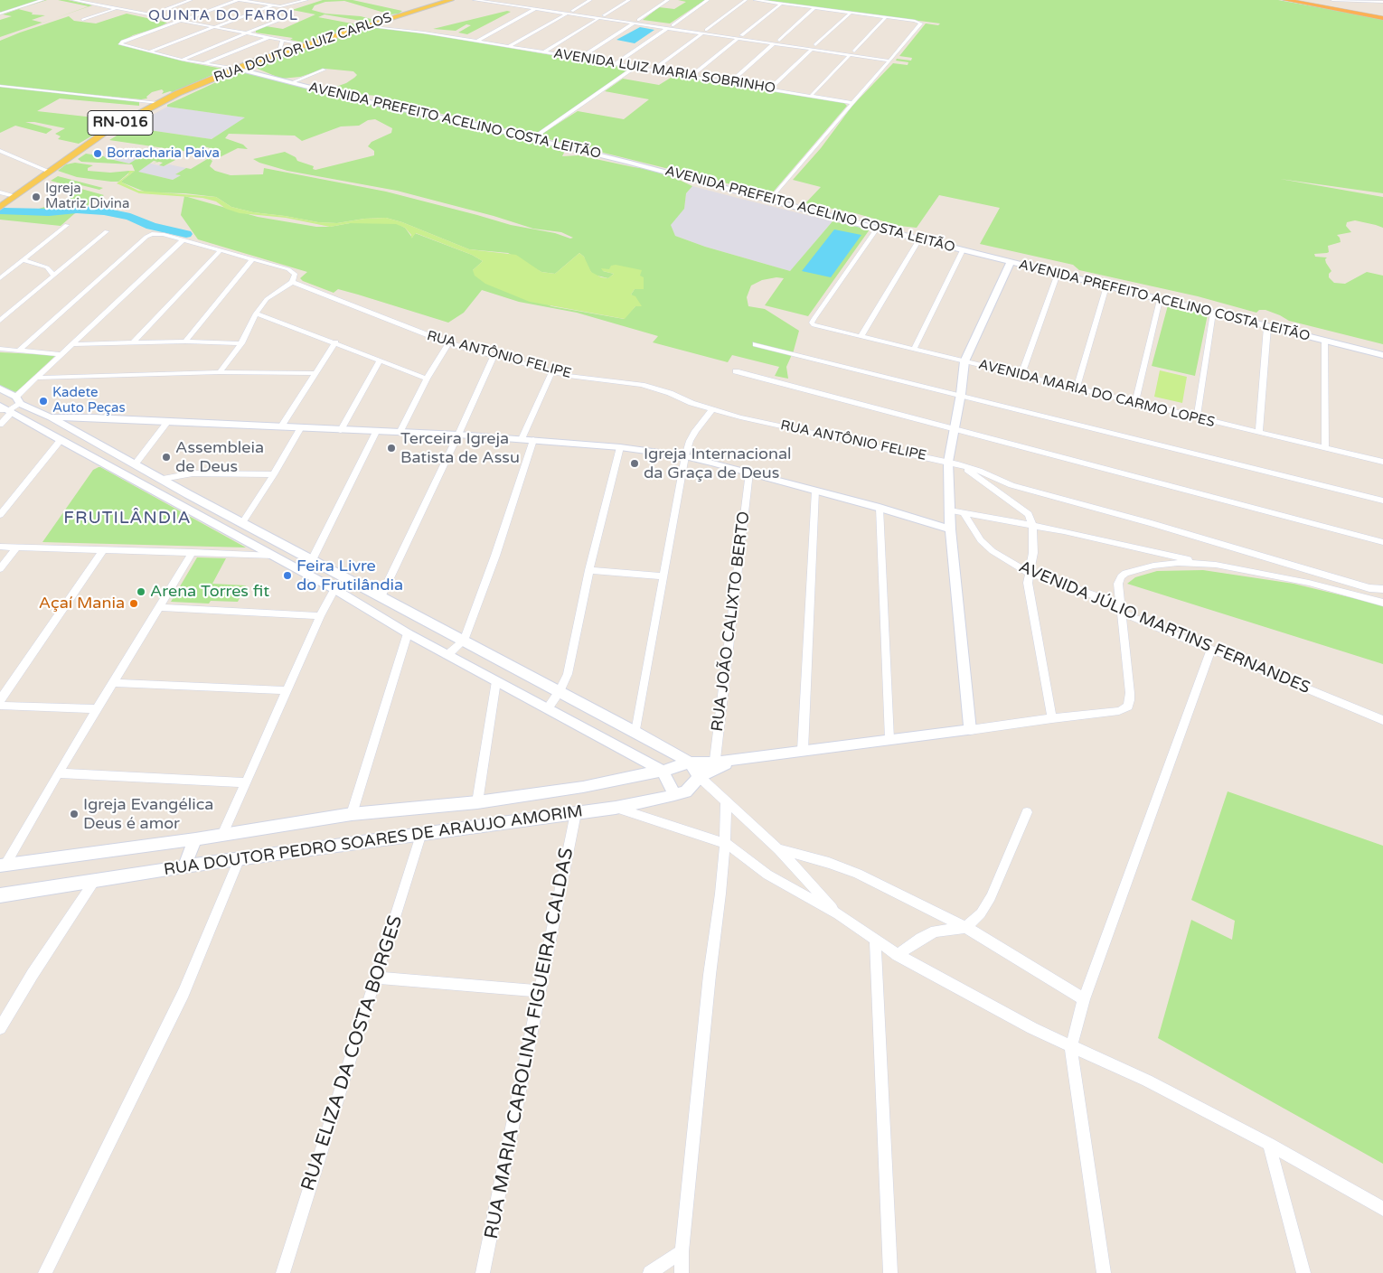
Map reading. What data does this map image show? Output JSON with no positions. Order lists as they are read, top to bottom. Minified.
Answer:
{"streets":{"main road":["RUA DOUTOR LUIZ CARLOS","RN-016"],"street":["AVENIDA LUIZ MARIA SOBRINHO","AVENIDA PREFEITO ACELINO COSTA LEITÃO","RUA ANTÔNIO FELIPE","AVENIDA MARIA DO CARMO LOPES","RUA JOÃO CALIXTO BERTO","AVENIDA JÚLIO MARTINS FERNANDES","RUA DOUTOR PEDRO SOARES DE ARAUJO AMORIM","RUA MARIA CAROLINA FIGUEIRA CALDAS","RUA ELIZA DA COSTA BORGES"]},"crossings":[["RUA DOUTOR LUIZ CARLOS","AVENIDA LUIZ MARIA SOBRINHO"],["RUA DOUTOR LUIZ CARLOS","AVENIDA PREFEITO ACELINO COSTA LEITÃO"],["AVENIDA PREFEITO ACELINO COSTA LEITÃO","AVENIDA MARIA DO CARMO LOPES"],["RUA JOÃO CALIXTO BERTO","RUA DOUTOR PEDRO SOARES DE ARAUJO AMORIM"],["AVENIDA JÚLIO MARTINS FERNANDES","RUA DOUTOR PEDRO SOARES DE ARAUJO AMORIM"],["RUA DOUTOR PEDRO SOARES DE ARAUJO AMORIM","RUA MARIA CAROLINA FIGUEIRA CALDAS"],["RUA DOUTOR PEDRO SOARES DE ARAUJO AMORIM","RUA ELIZA DA COSTA BORGES"]],"districts":["QUINTA DO FAROL","FRUTILÂNDIA"],"places":["Borracharia Paiva","Igreja Matriz Divina","Kadete Auto Peças","Terceira Igreja Batista de Assu","Assembleia de Deus","Igreja Internacional da Graça de Deus","Feira Livre do Frutilândia","Arena Torres fit","Açaí Mania","Igreja Evangélica Deus é amor"]}
